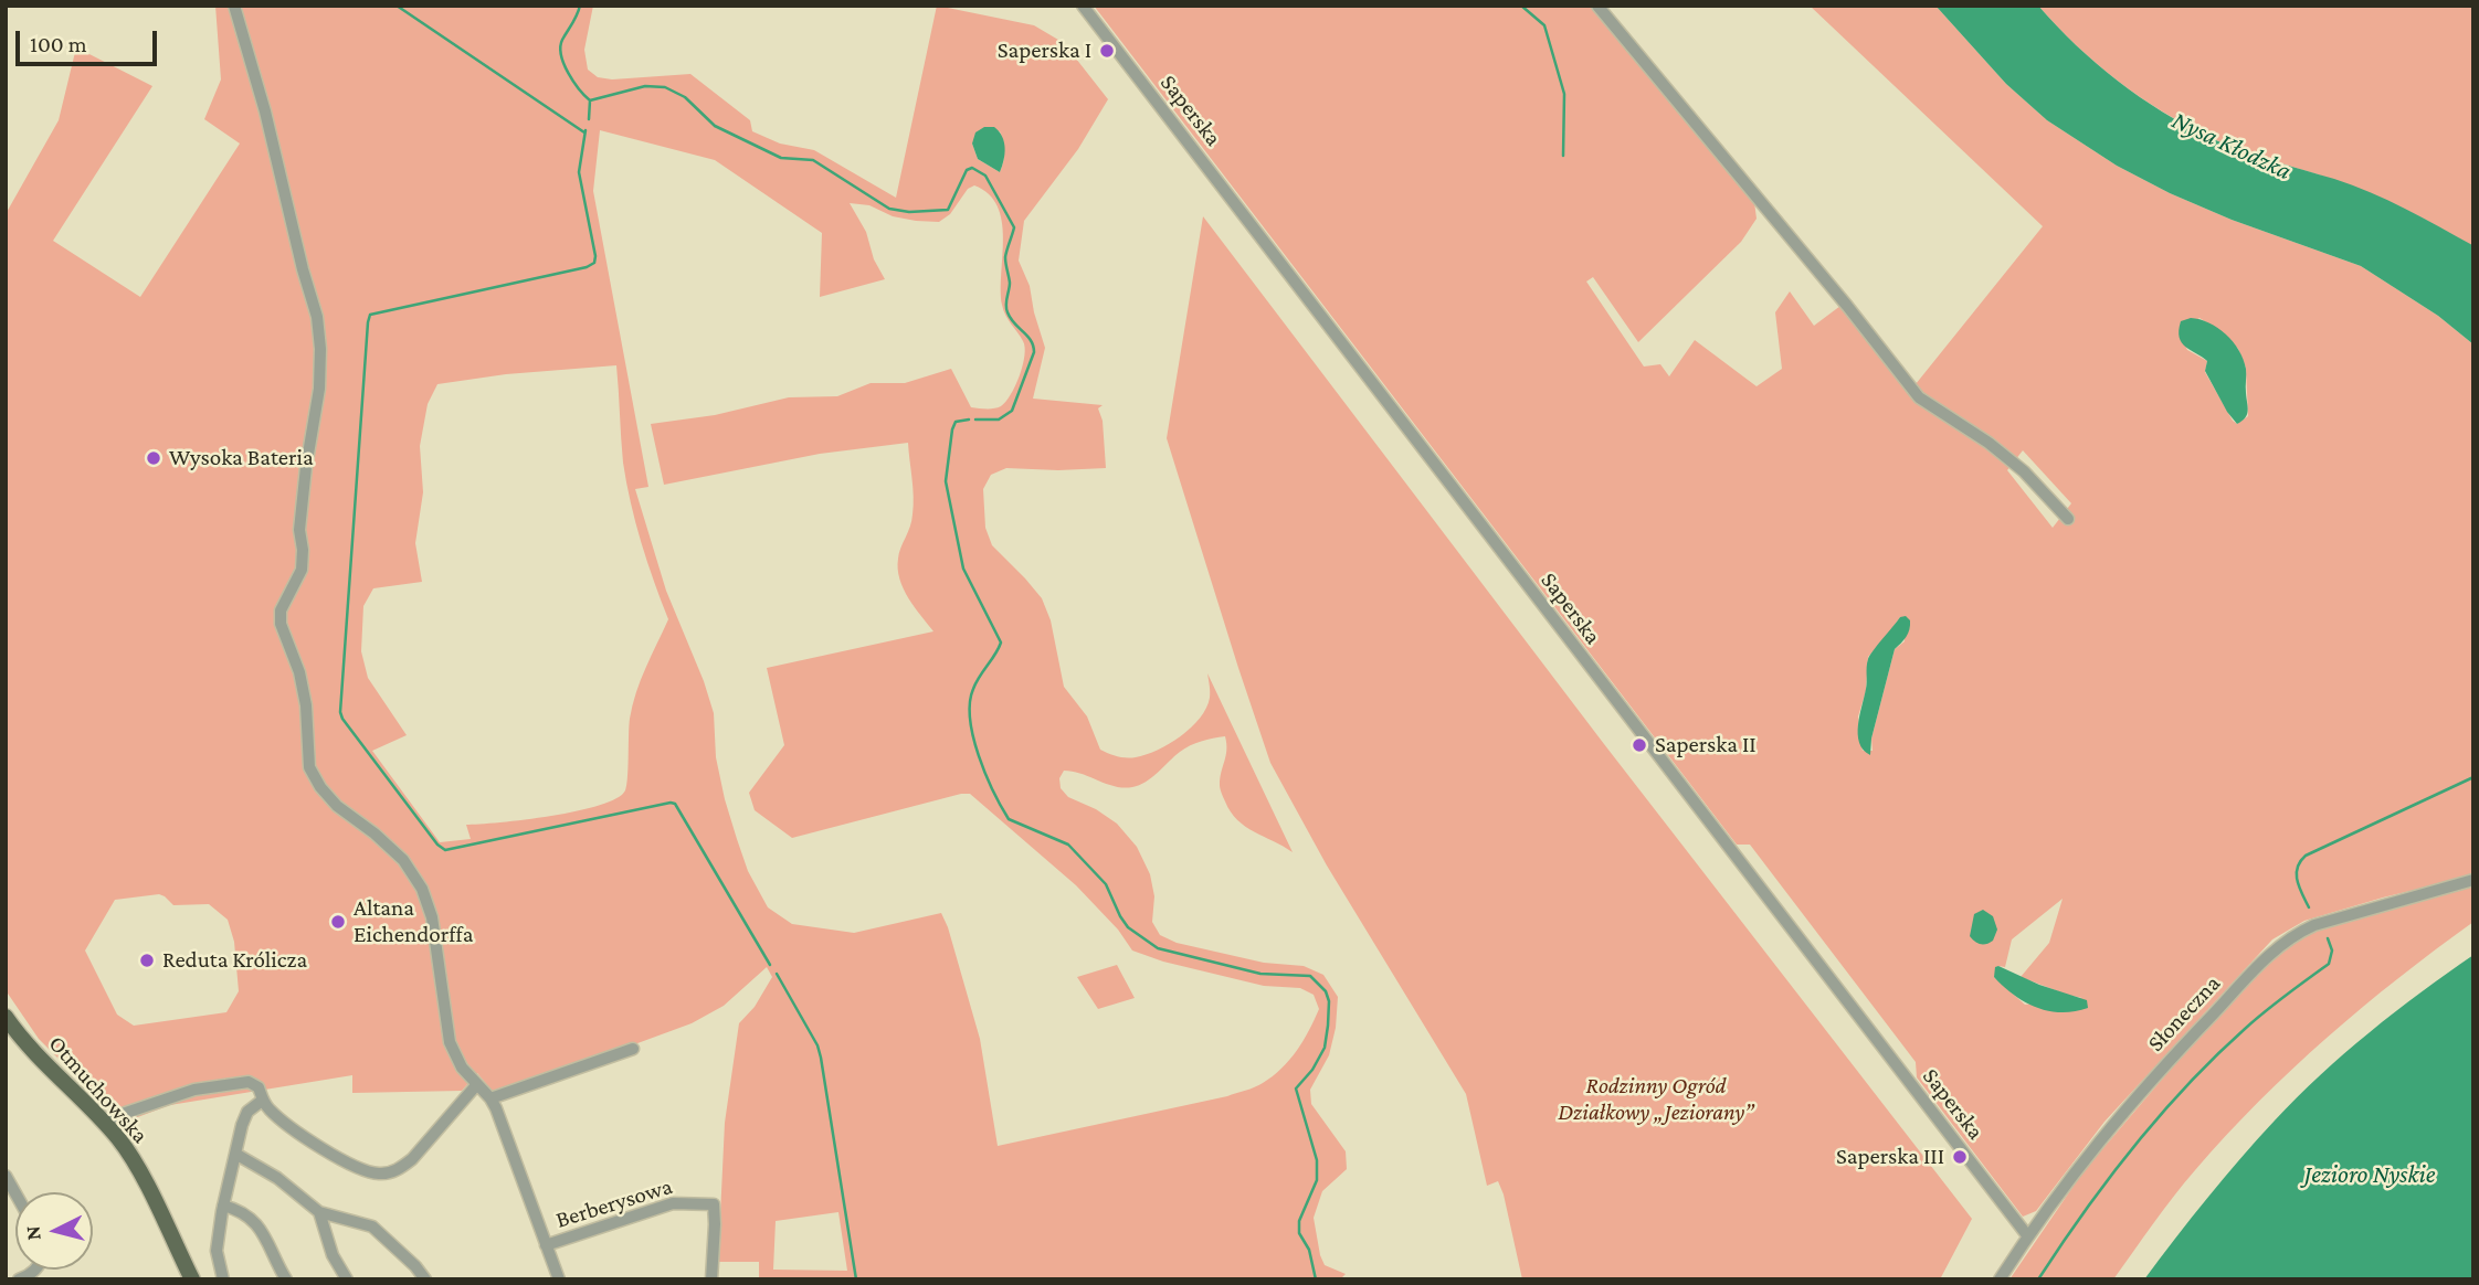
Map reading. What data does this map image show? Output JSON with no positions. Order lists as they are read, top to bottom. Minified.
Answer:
{"streets":{"main road":["Otmuchowska"],"street":["Saperska","Słoneczna","Berberysowa"]},"crossings":[["Saperska","Słoneczna"]],"water":["Nysa Kłodzka","Jezioro Nyskie"],"parks":["Rodzinny Ogród Działkowy „Jeziorany”"],"places":["Saperska I","Wysoka Bateria","Saperska II","Altana Eichendorffa","Reduta Królicza","Saperska III"],"scale_bar":"100 m","north":"left"}
